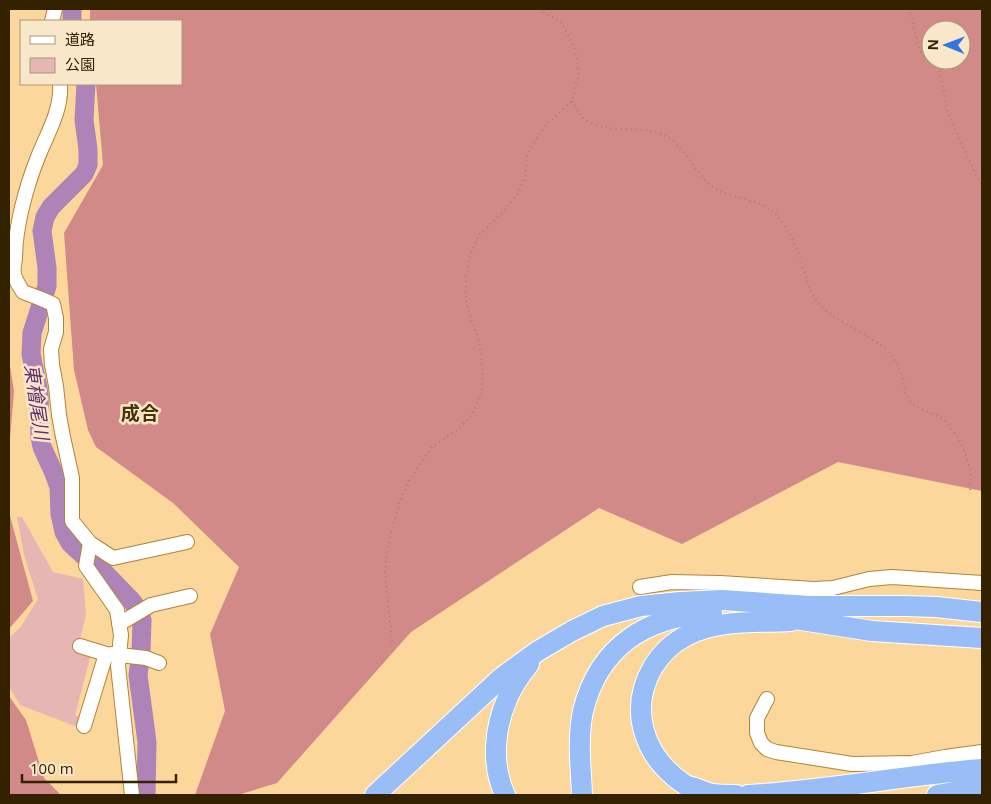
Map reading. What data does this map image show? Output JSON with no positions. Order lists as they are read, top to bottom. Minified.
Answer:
{"districts":["成合"],"water":["東檜尾川"],"legend":["道路","公園"],"scale_bar":"100 m","north":"left"}
